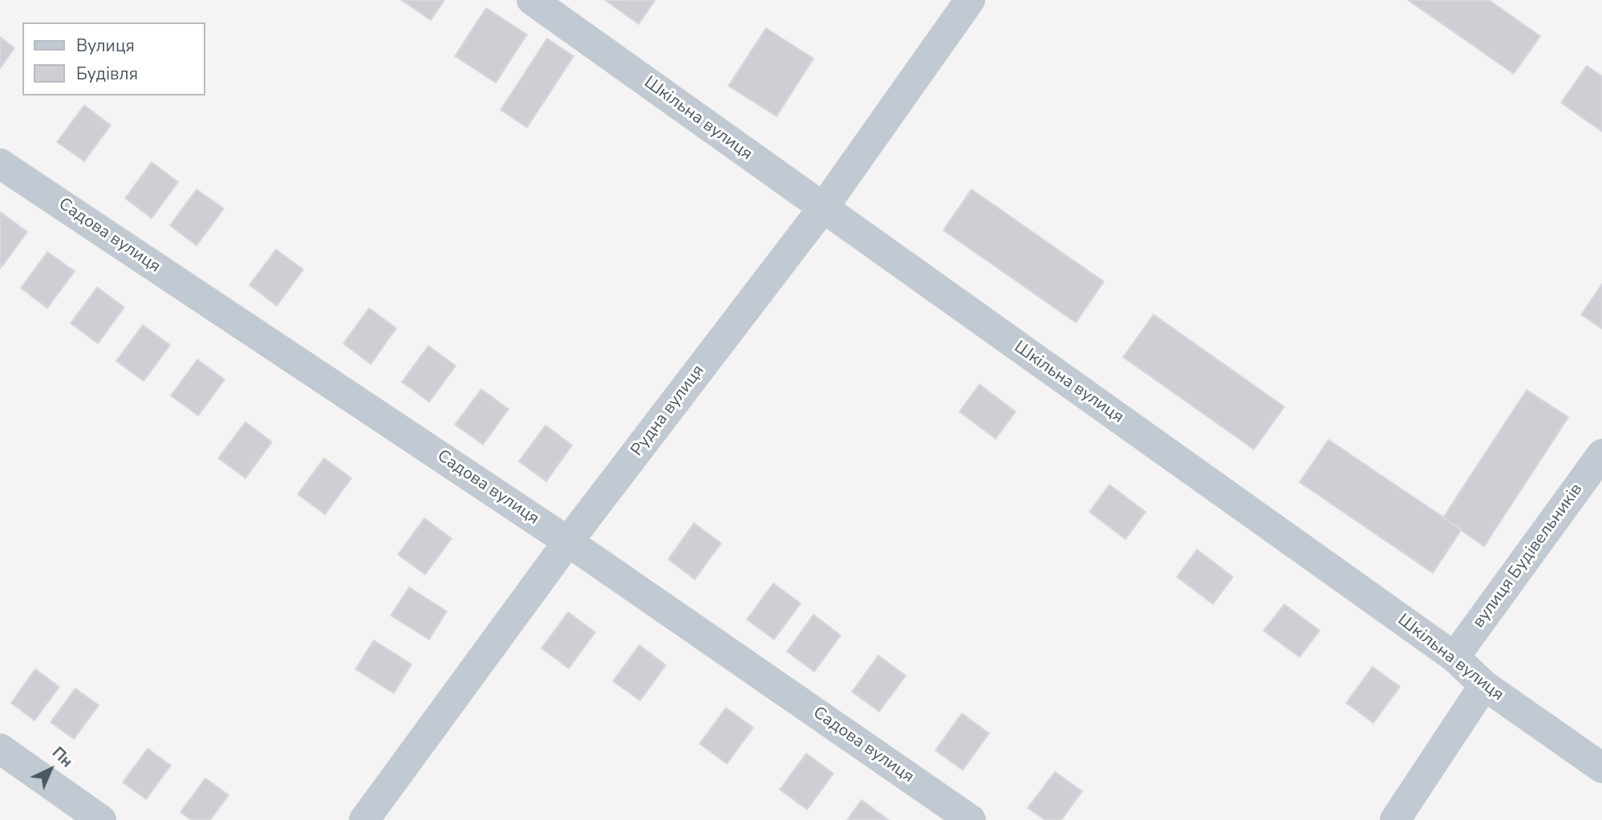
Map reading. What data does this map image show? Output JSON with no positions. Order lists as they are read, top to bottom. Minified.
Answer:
{"streets":{"street":["Шкільна вулиця","Садова вулиця","Рудна вулиця","вулиця Будівельників"]},"crossings":[["Шкільна вулиця","Рудна вулиця"],["Шкільна вулиця","вулиця Будівельників"],["Садова вулиця","Рудна вулиця"]],"legend":["Вулиця","Будівля"],"north":"top right"}
